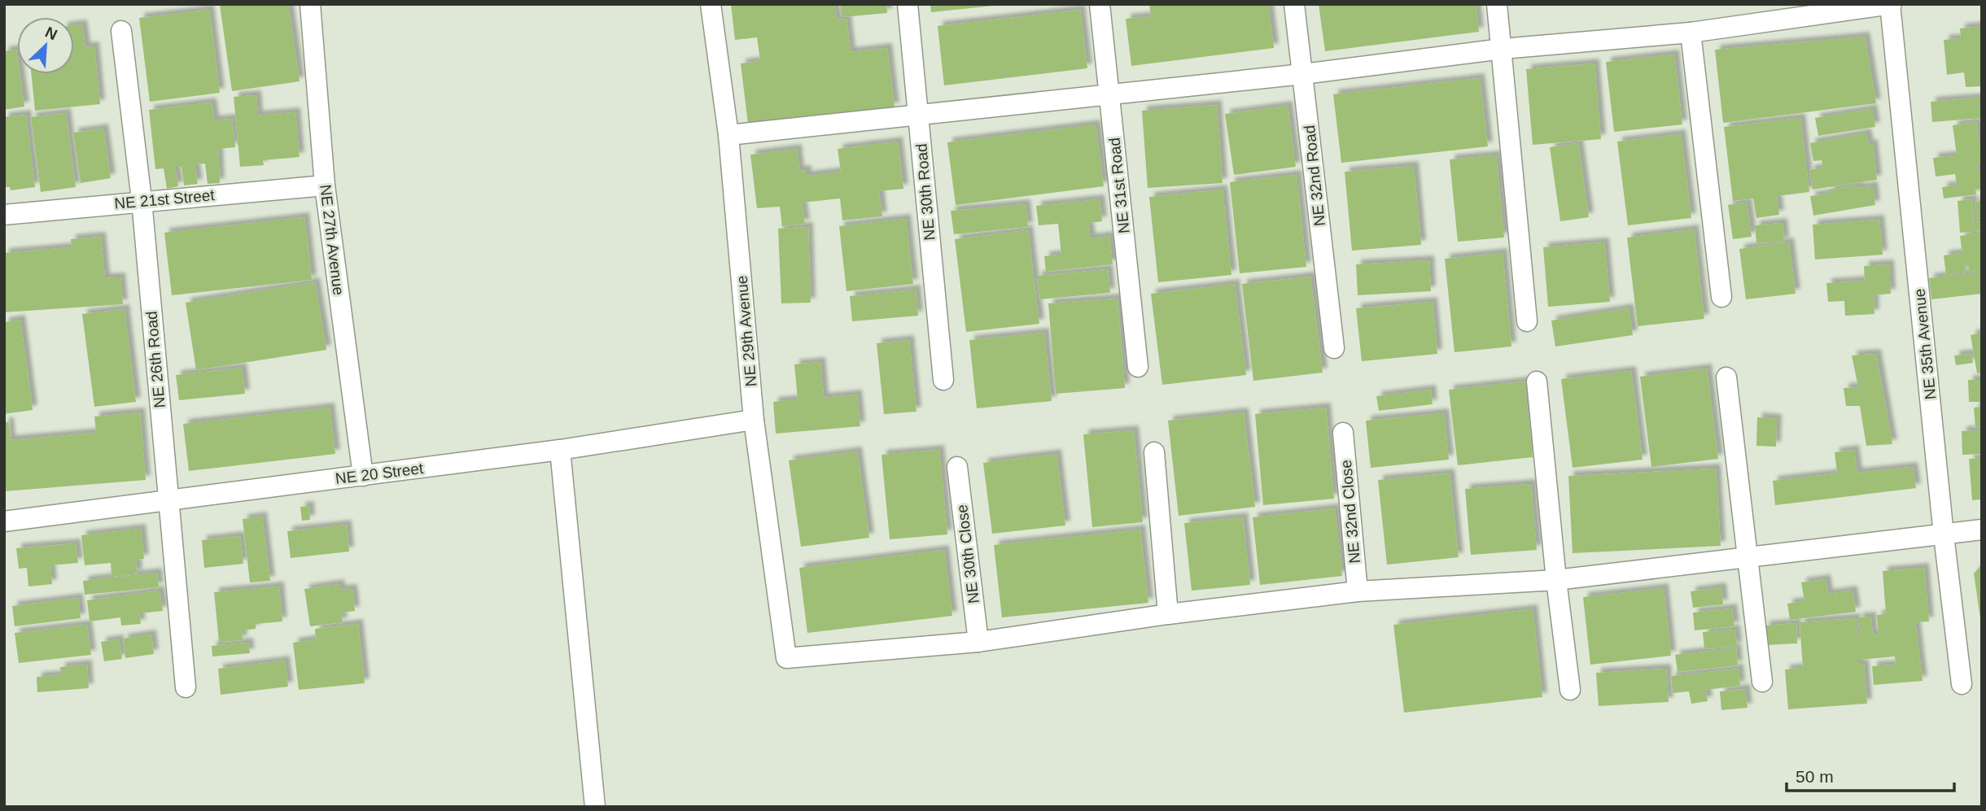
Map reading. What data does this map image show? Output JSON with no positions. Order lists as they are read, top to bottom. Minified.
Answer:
{"streets":{"street":["NE 32nd Road","NE 31st Road","NE 30th Road","NE 21st Street","NE 27th Avenue","NE 29th Avenue","NE 35th Avenue","NE 26th Road","NE 20 Street","NE 32nd Close","NE 30th Close"]},"crossings":[["NE 21st Street","NE 27th Avenue"],["NE 21st Street","NE 26th Road"],["NE 27th Avenue","NE 20 Street"],["NE 29th Avenue","NE 20 Street"],["NE 29th Avenue","NE 30th Close"],["NE 26th Road","NE 20 Street"]],"scale_bar":"50 m","north":"top right"}
